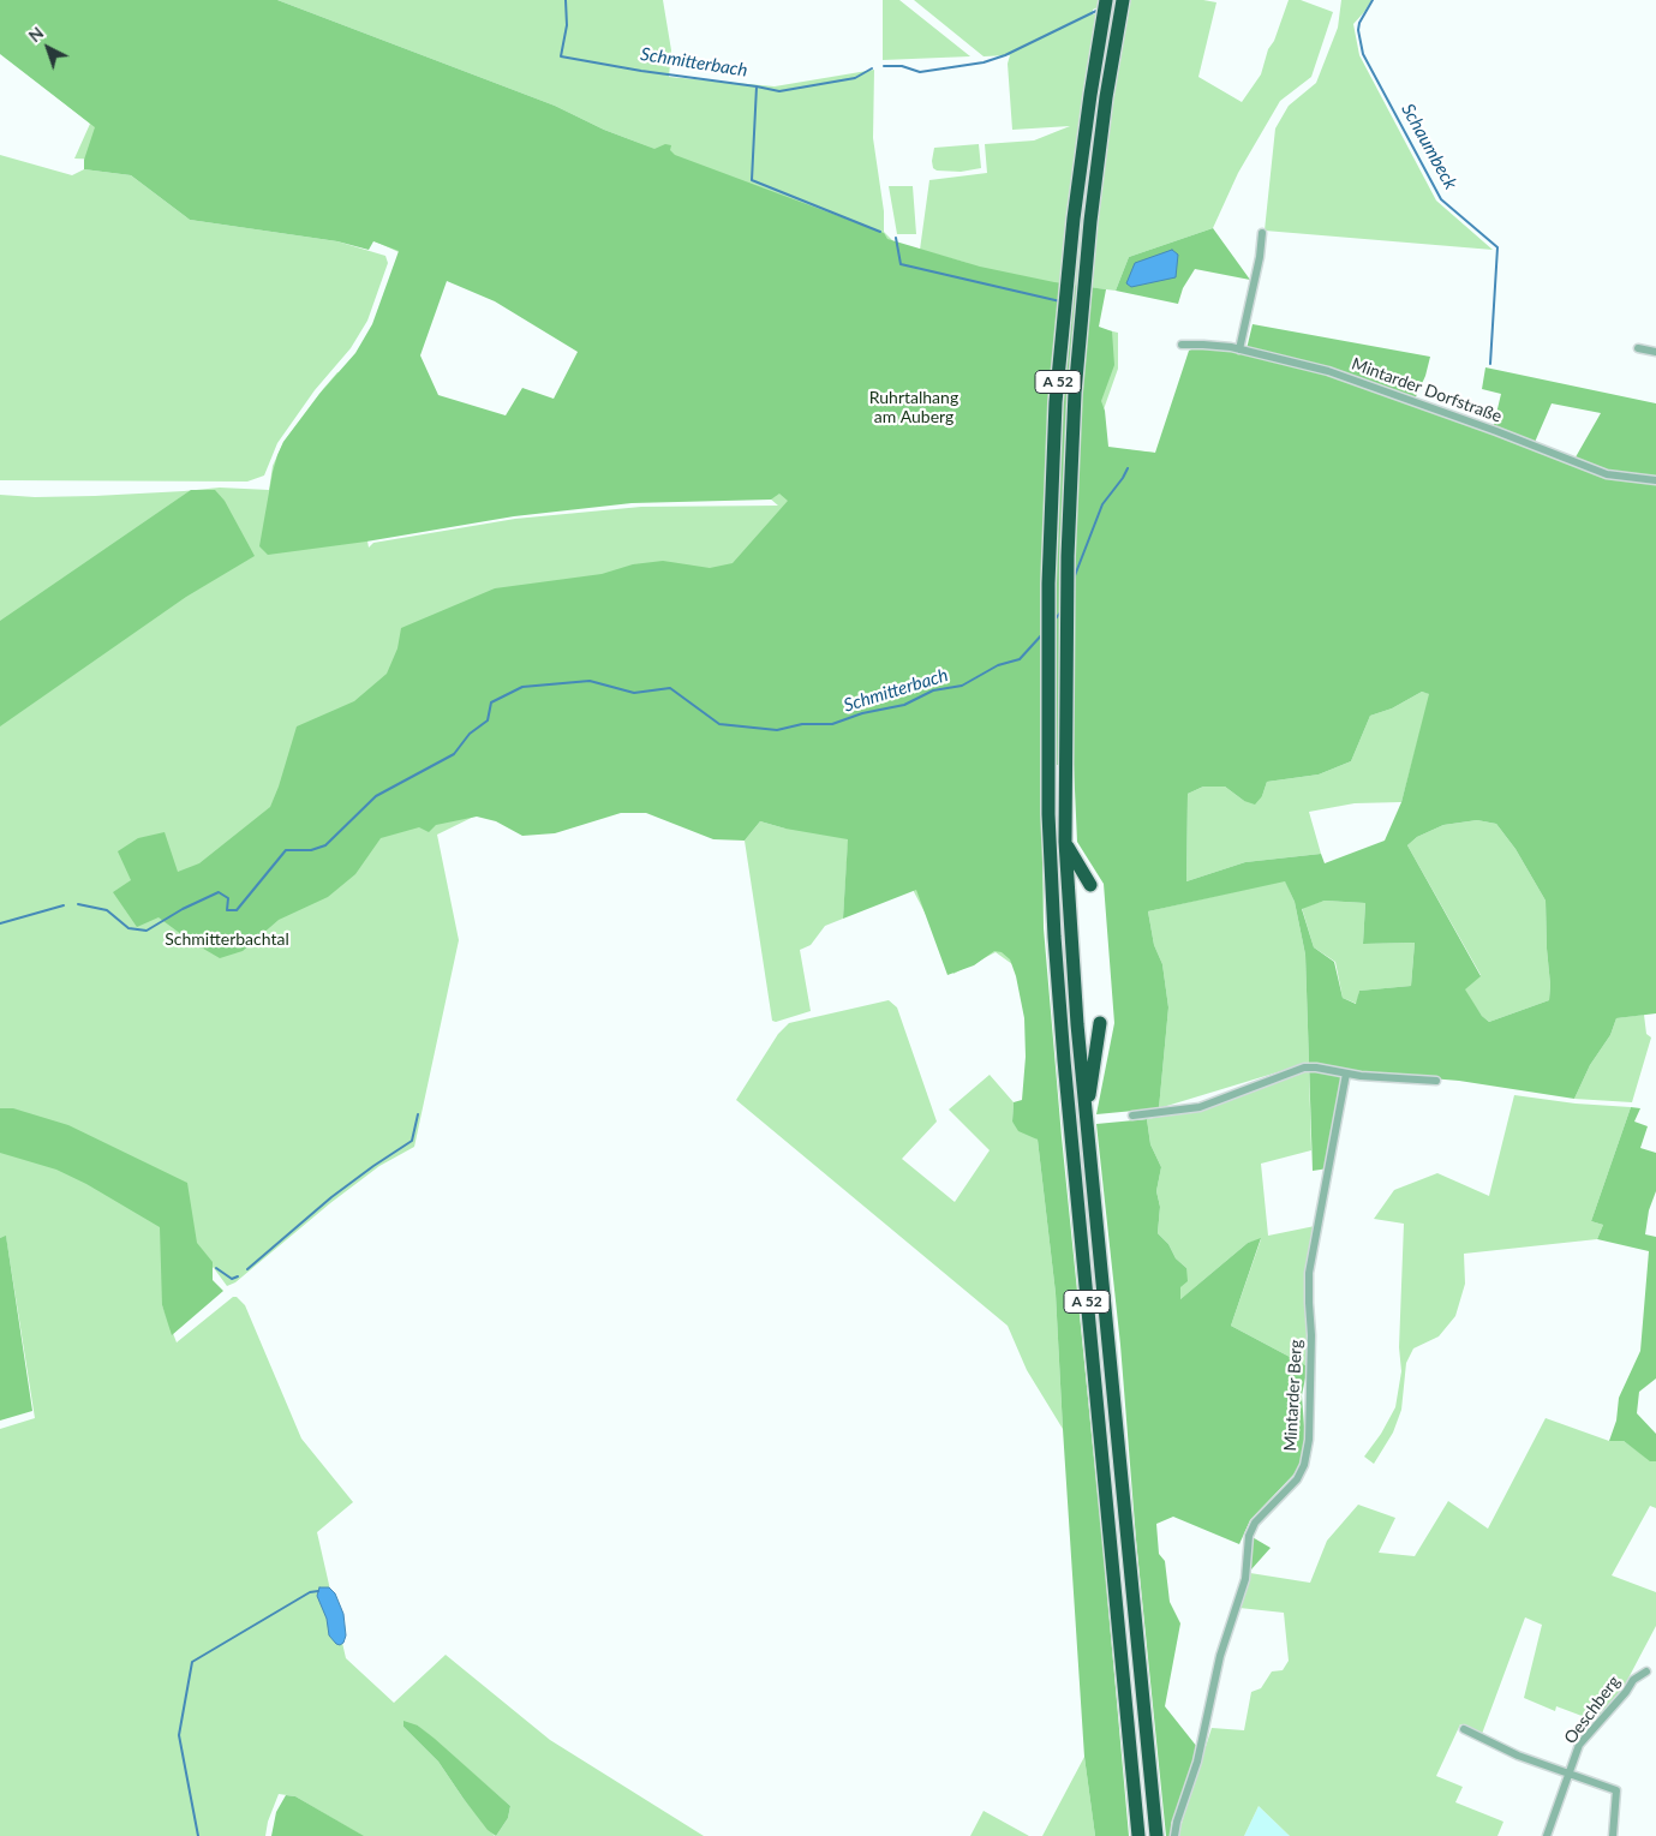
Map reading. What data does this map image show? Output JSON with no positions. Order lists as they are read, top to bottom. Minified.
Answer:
{"streets":{"highway":["A 52"],"street":["Mintarder Dorfstraße","Mintarder Berg","Oeschberg"]},"water":["Schmitterbach","Schaumbeck"],"parks":["Ruhrtalhang am Auberg","Schmitterbachtal"],"north":"top left"}
